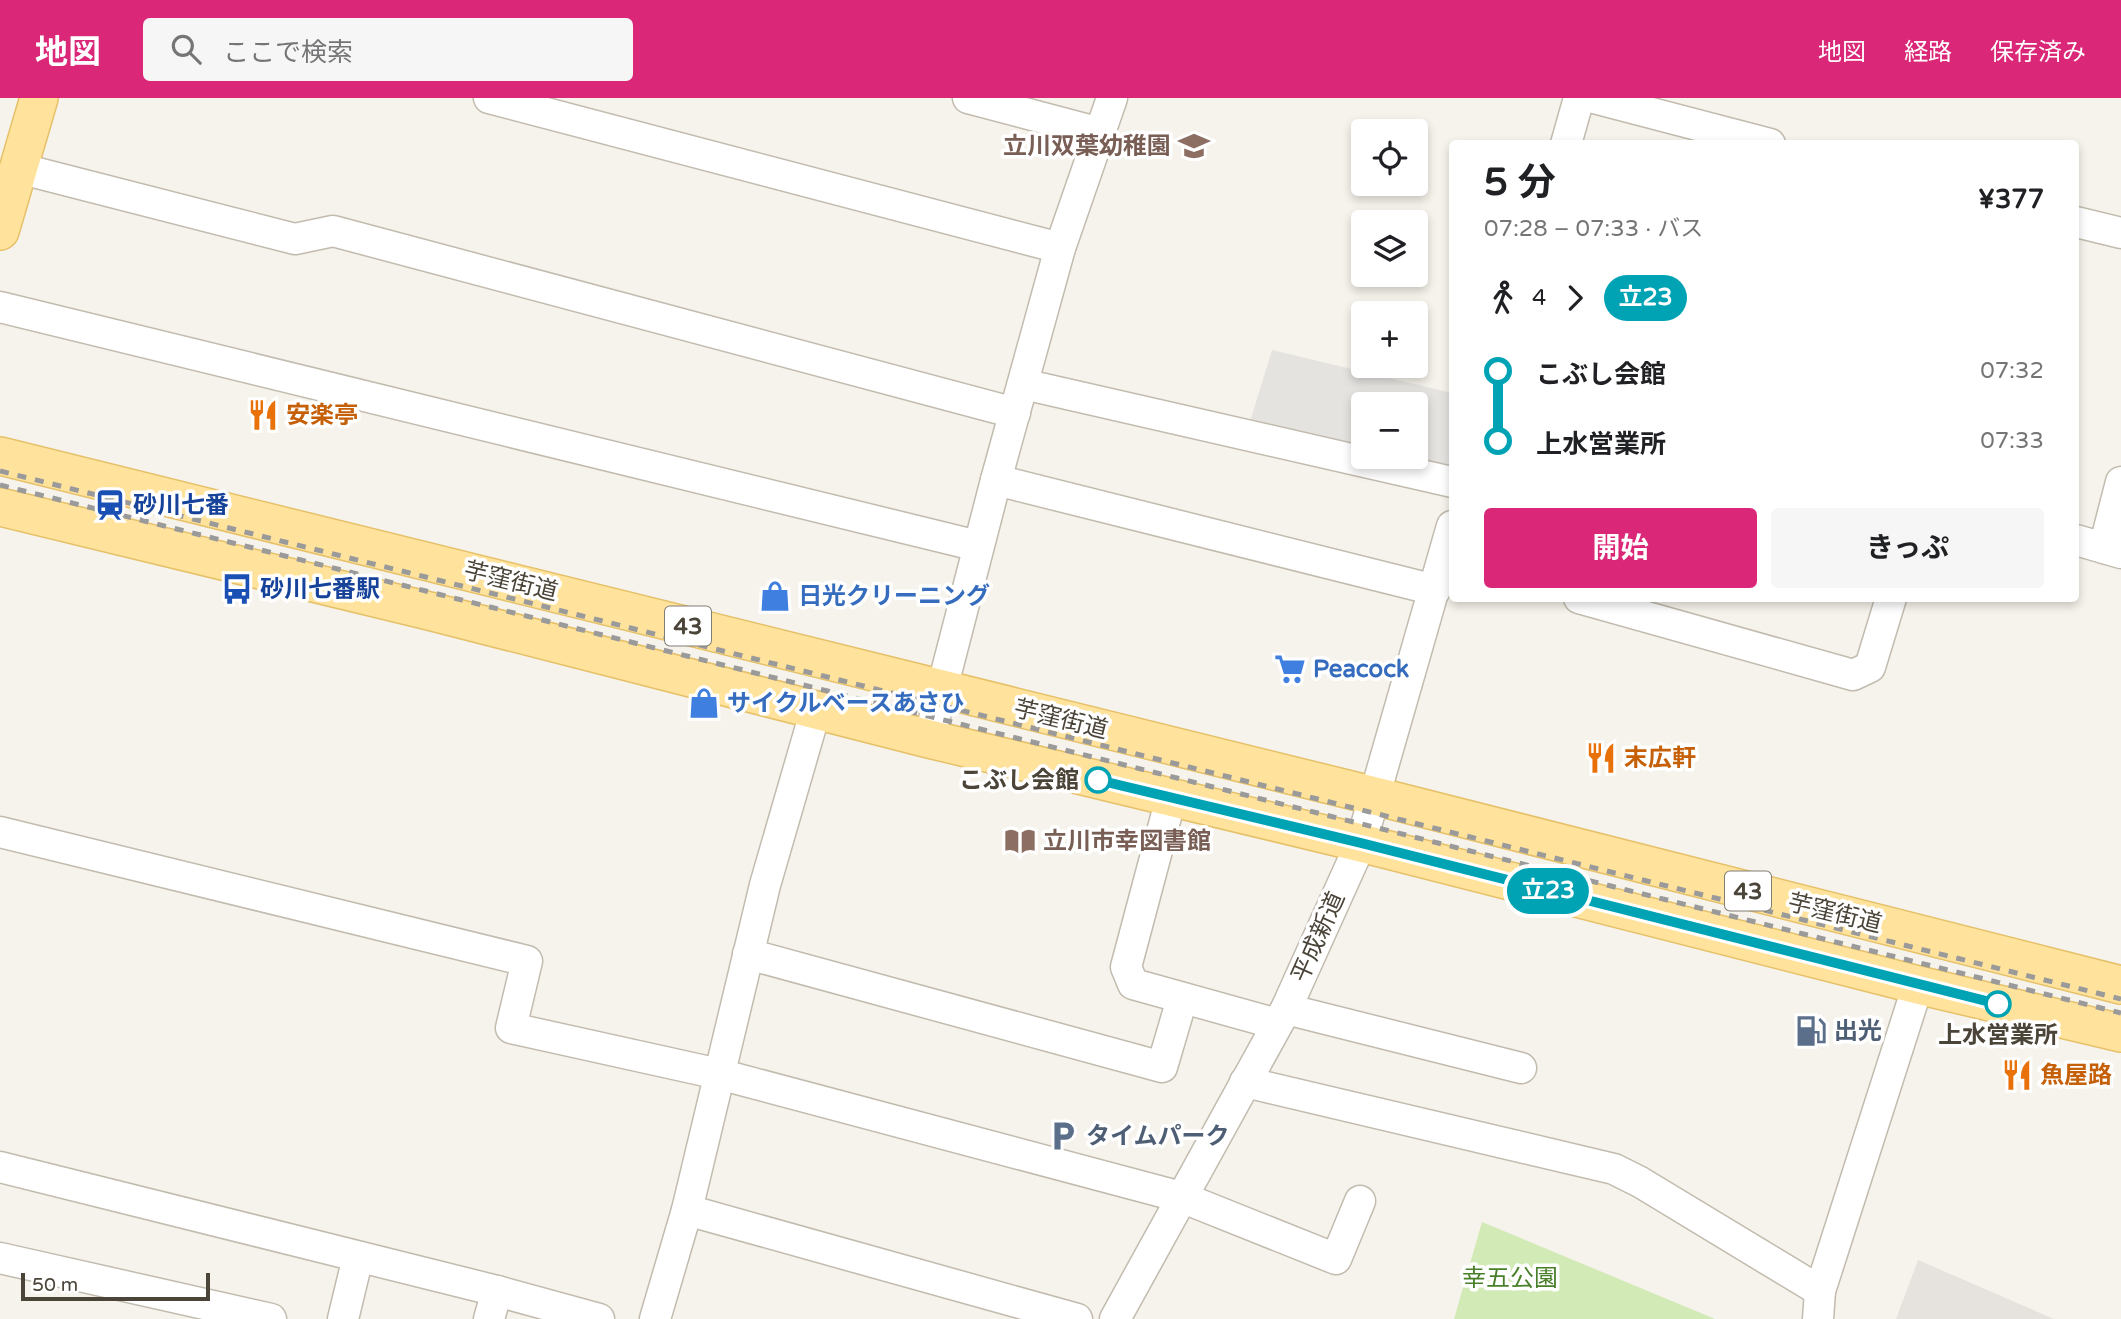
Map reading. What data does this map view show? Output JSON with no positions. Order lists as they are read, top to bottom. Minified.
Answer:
{"streets":{"main road":["芋窪街道","43"],"street":["平成新道"]},"crossings":[["芋窪街道","平成新道"]],"parks":["幸五公園"],"places":{"school or university":["立川双葉幼稚園"],"restaurant":["安楽亭","末広軒","魚屋路"],"station":["砂川七番"],"bus stop":["砂川七番駅"],"shop":["日光クリーニング","サイクルベースあさひ"],"supermarket":["Peacock"],"other":["こぶし会館","上水営業所"],"library":["立川市幸図書館"],"fuel station":["出光"],"parking":["タイムパーク"]},"lines":["bus line 立23"],"scale_bar":"50 m","page":{"header":"地図","search":"ここで検索","nav":["地図","経路","保存済み"],"on_map":"立23","map_buttons":["+","−"],"heading":["5 分","07:28 – 07:33 · バス","¥377"],"legs":["4","立23"],"list":[{"name":"こぶし会館","value":"07:32"},{"name":"上水営業所","value":"07:33"}],"buttons":["開始","きっぷ"],"scale":"50 m"}}
